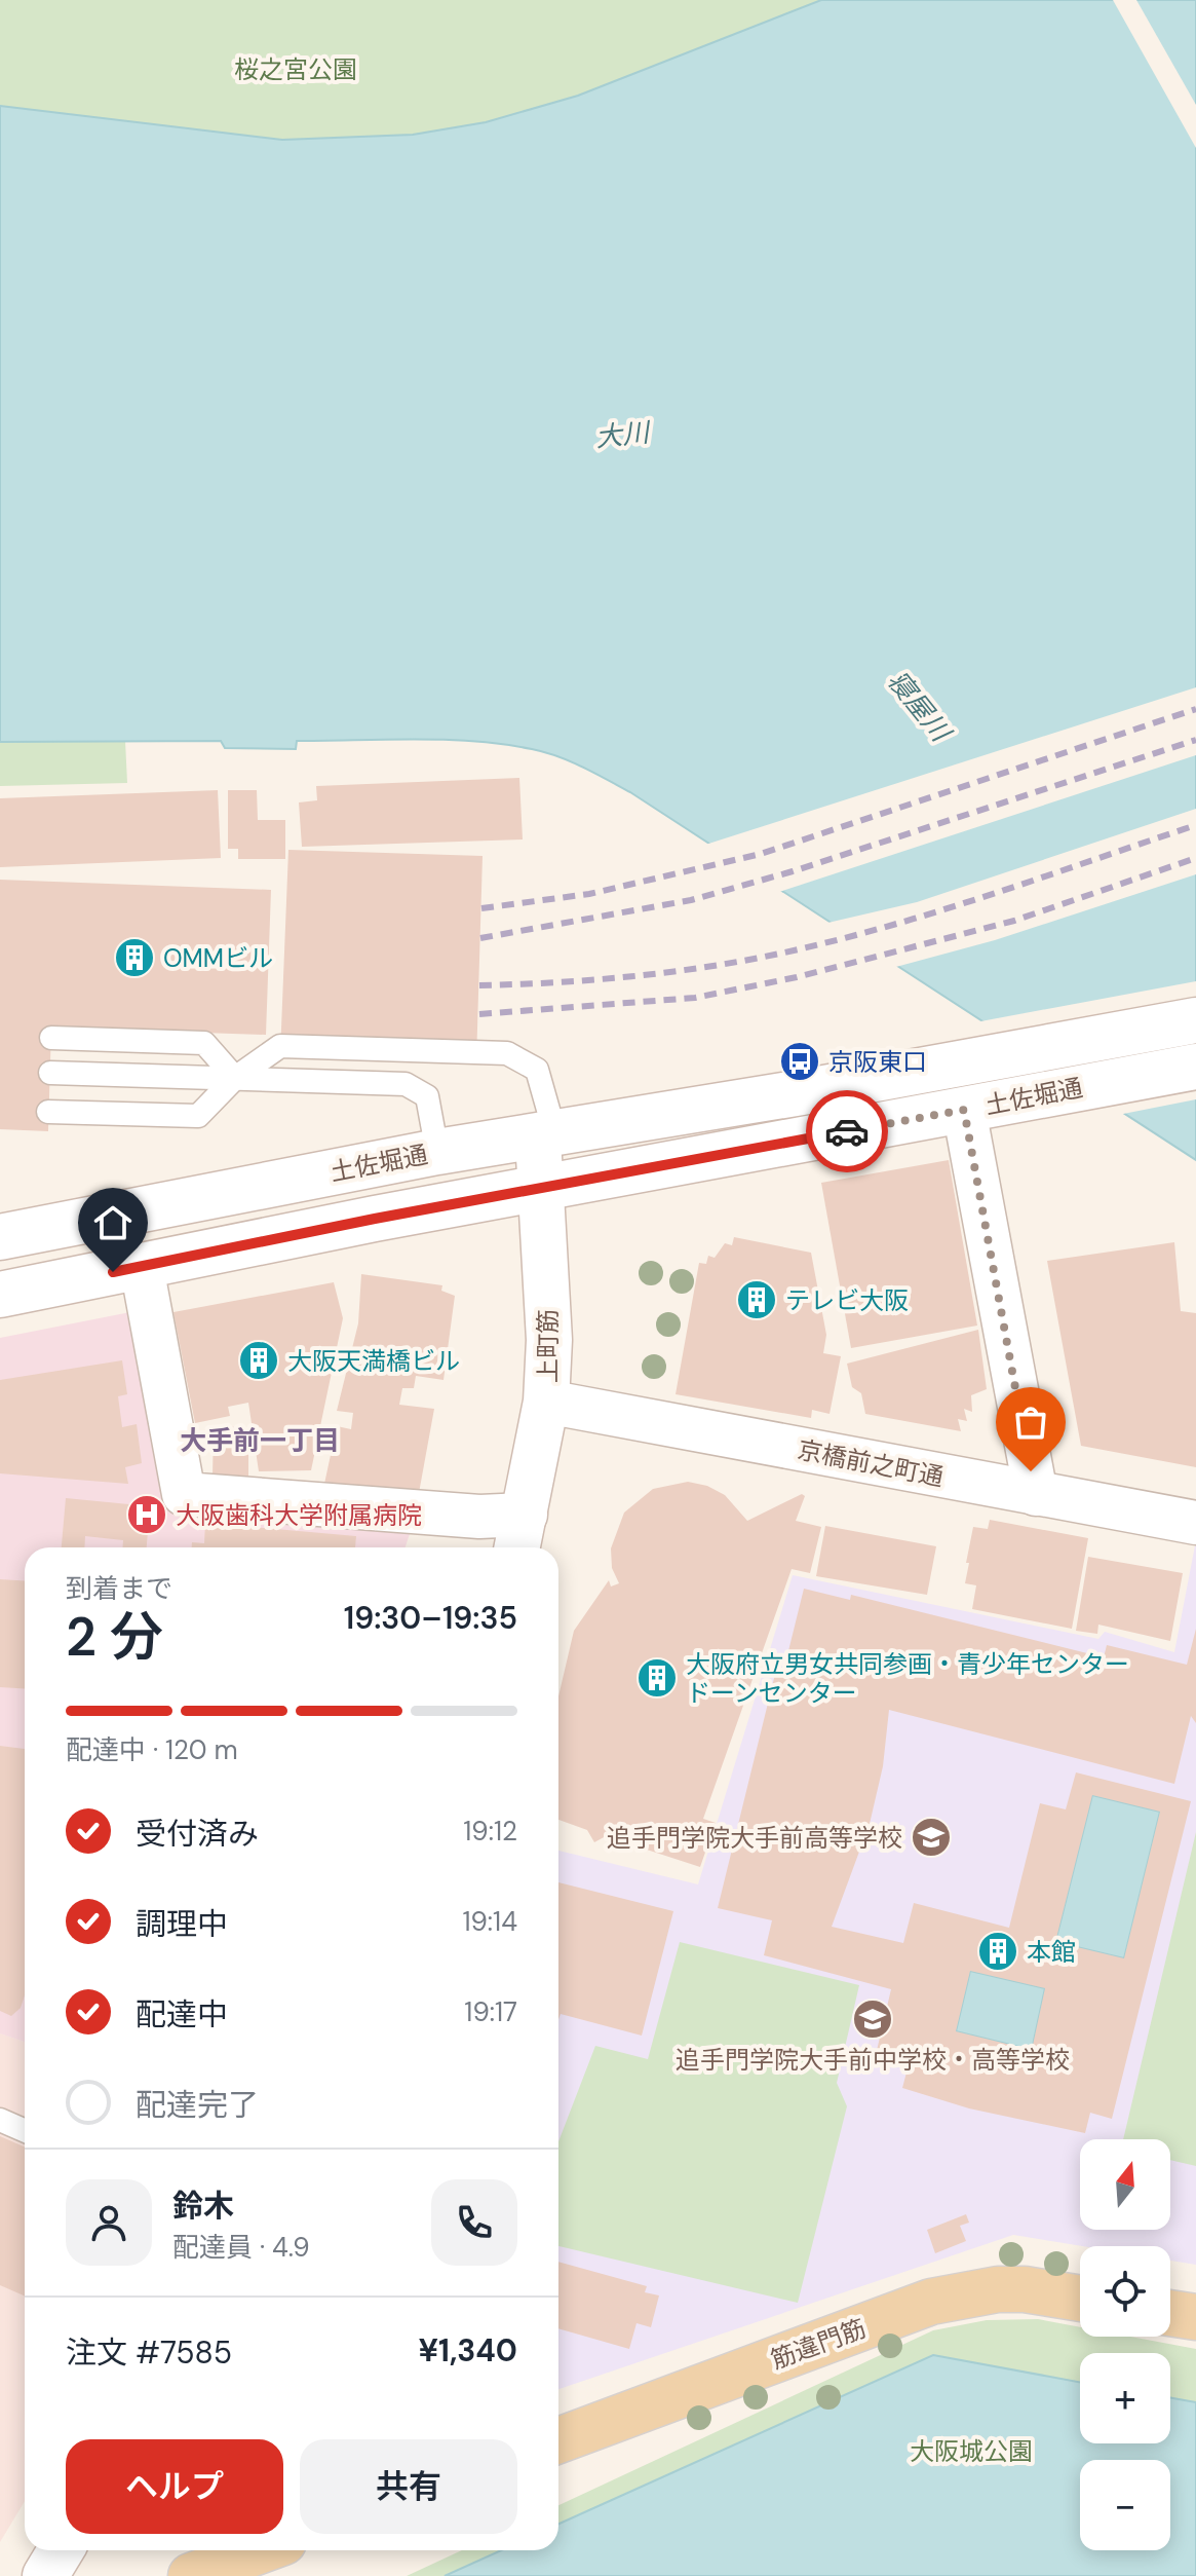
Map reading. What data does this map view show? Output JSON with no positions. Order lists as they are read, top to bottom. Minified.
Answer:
{"streets":{"main road":["土佐堀通","上町筋","筋違門筋"],"street":["京橋前之町通"]},"crossings":[["土佐堀通","上町筋"],["上町筋","京橋前之町通"]],"districts":["大手前一丁目"],"water":["大川","寝屋川"],"parks":["桜之宮公園","大阪城公園"],"places":{"building":["OMMビル","テレビ大阪","大阪天満橋ビル","大阪府立男女共同参画・青少年センター ドーンセンター","本館"],"bus stop":["京阪東口"],"hospital":["大阪歯科大学附属病院"],"school or university":["追手門学院大手前高等学校","追手門学院大手前中学校・高等学校"]},"north":"top","page":{"heading":["2 分","到着まで","19:30–19:35"],"panel":["鈴木","配達員 · 4.9","注文 #7585","¥1,340"],"bar":"配達中 · 120 m","list":[["受付済み","19:12"],["調理中","19:14"],["配達中","19:17"],"配達完了"],"map_buttons":["+","−"],"buttons":["ヘルプ","共有"]}}
